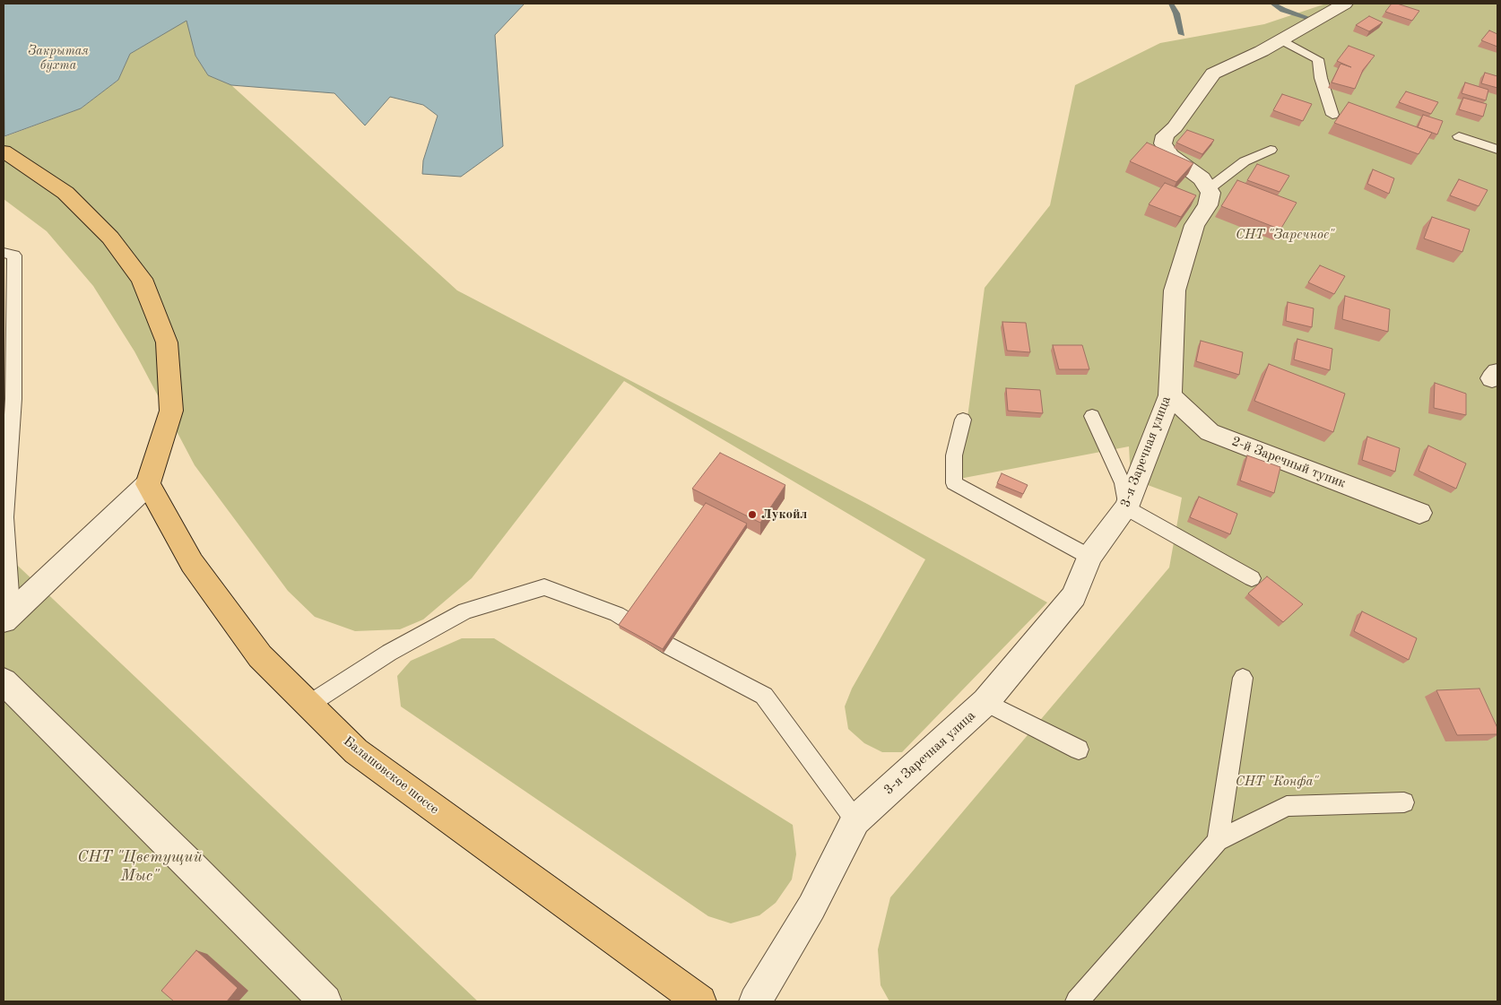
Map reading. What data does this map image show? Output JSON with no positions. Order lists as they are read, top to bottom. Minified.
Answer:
{"streets":{"main road":["Балашовское шоссе"],"street":["3-я Заречная улица","2-й Заречный тупик"]},"crossings":[["3-я Заречная улица","2-й Заречный тупик"]],"water":["Закрытая бухта"],"parks":["СНТ \"Заречное\"","СНТ \"Конфа\"","СНТ \"Цветущий Мыс\""],"places":["Лукойл"]}
